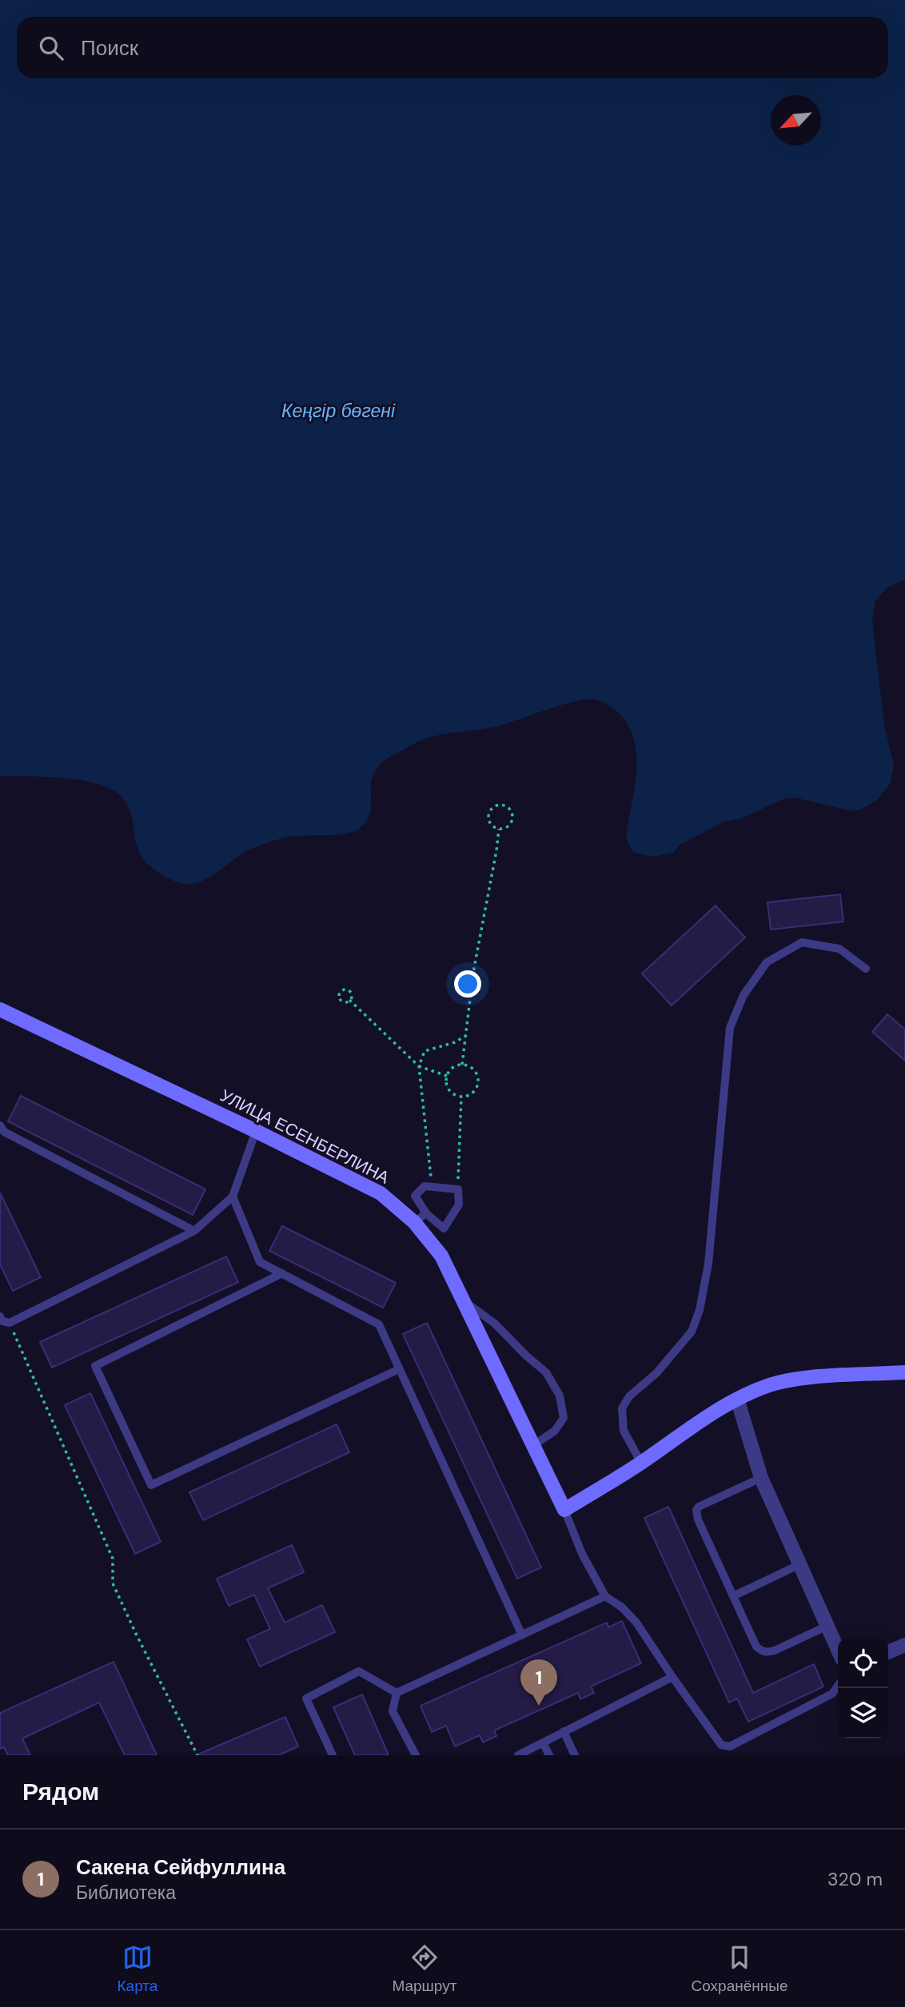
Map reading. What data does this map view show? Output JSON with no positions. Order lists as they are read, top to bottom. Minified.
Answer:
{"streets":{"street":["УЛИЦА ЕСЕНБЕРЛИНА"]},"water":["Кеңгір бөгені"],"north":"bottom left","page":{"search":"Поиск","pins":"1","heading":"Рядом","list":[{"mark":"1","name":"Сакена Сейфуллина","note":"Библиотека","value":"320 m"}],"nav":["Карта","Маршрут","Сохранённые"]}}
